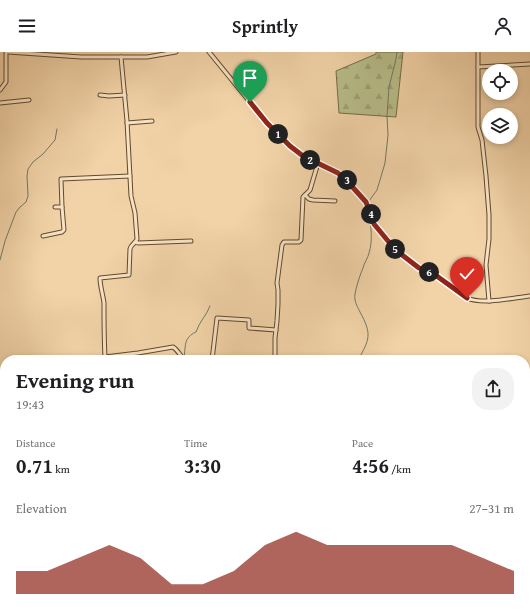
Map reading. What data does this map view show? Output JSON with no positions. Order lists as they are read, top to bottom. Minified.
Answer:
{"page":{"header":"Sprintly","pins":["1","2","3","4","5","6"],"heading":["Evening run","19:43"],"stats":[["Distance","0.71 km"],["Time","3:30"],["Pace","4:56 /km"]],"chart":["Elevation","27–31 m"]}}
